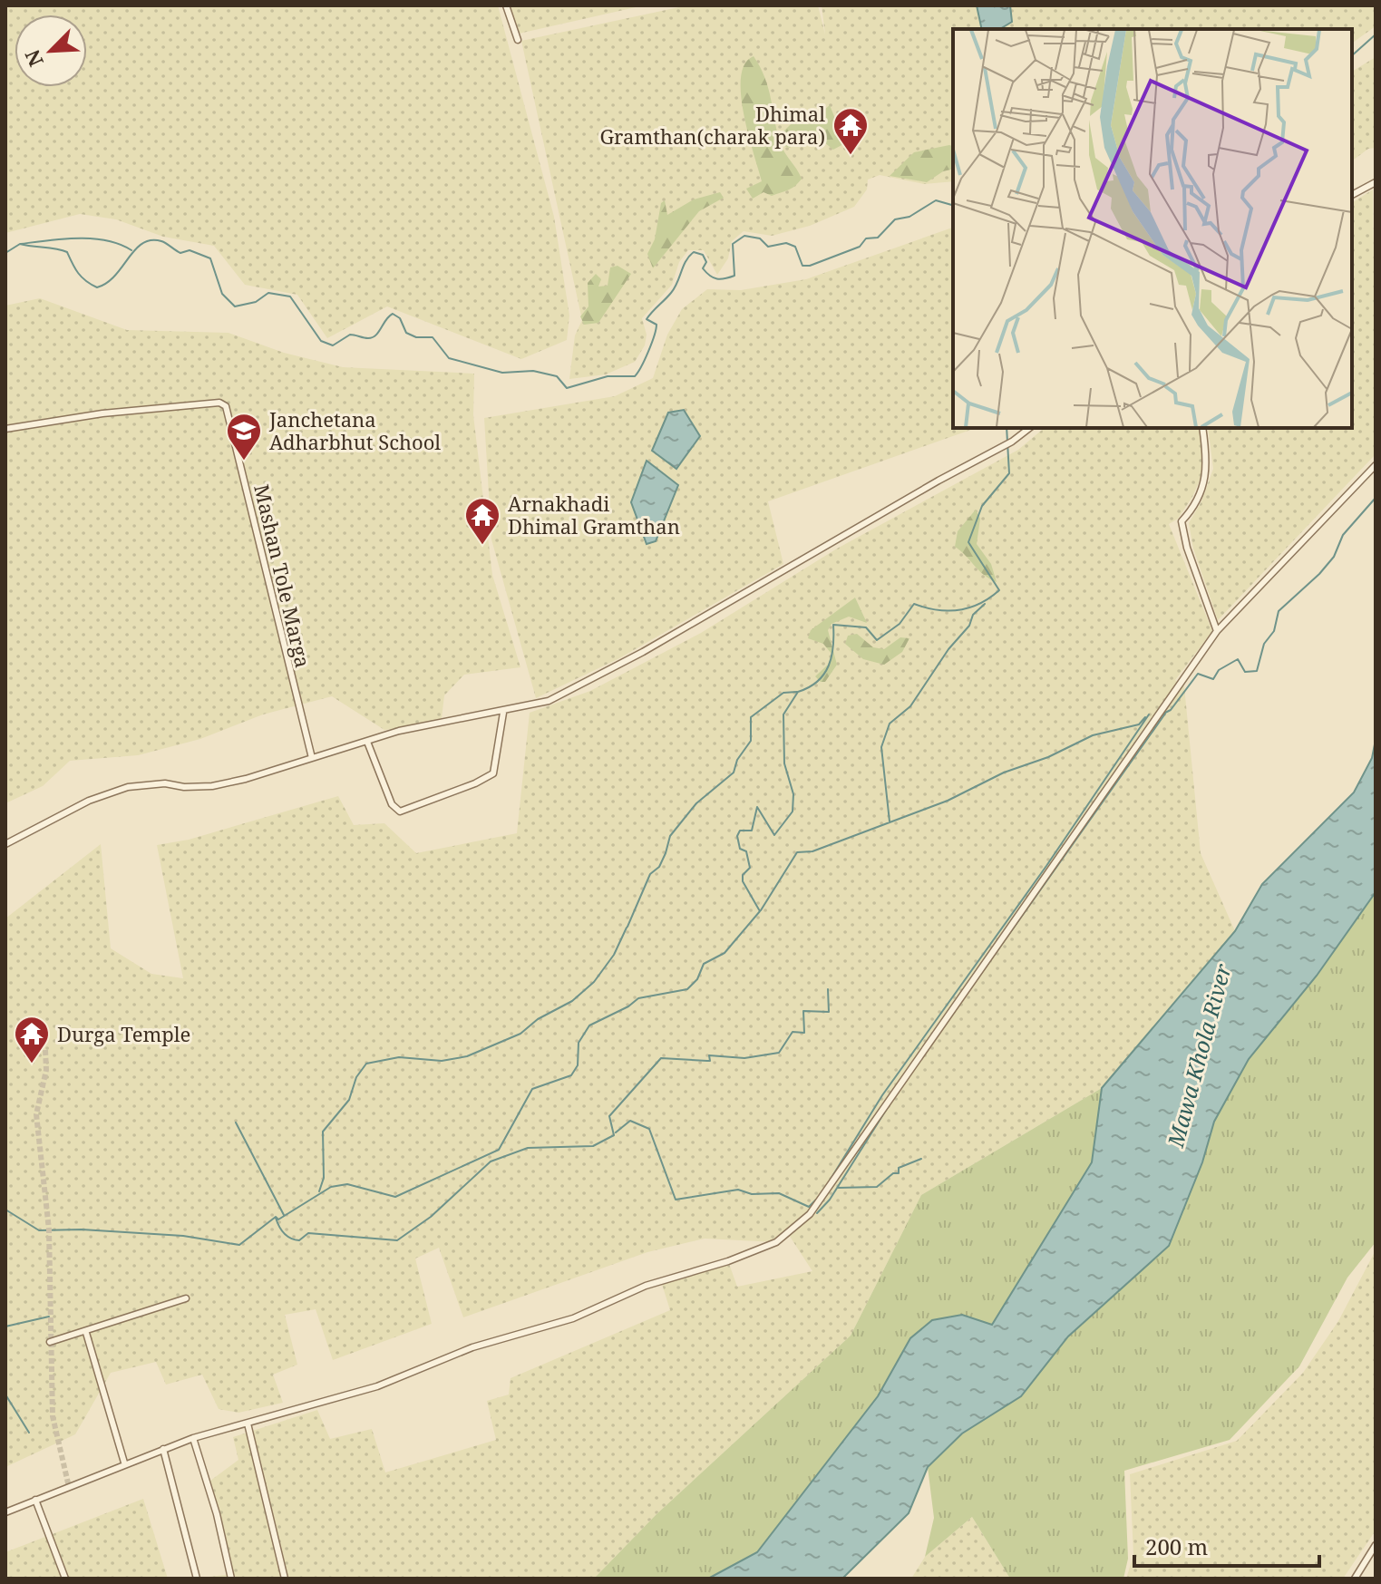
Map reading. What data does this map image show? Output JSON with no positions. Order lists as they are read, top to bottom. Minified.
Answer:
{"streets":{"street":["Mashan Tole Marga"]},"water":["Mawa Khola River"],"places":{"temple":["Dhimal Gramthan(charak para)","Arnakhadi Dhimal Gramthan","Durga Temple"],"school or university":["Janchetana Adharbhut School"]},"scale_bar":"200 m","north":"bottom left"}
